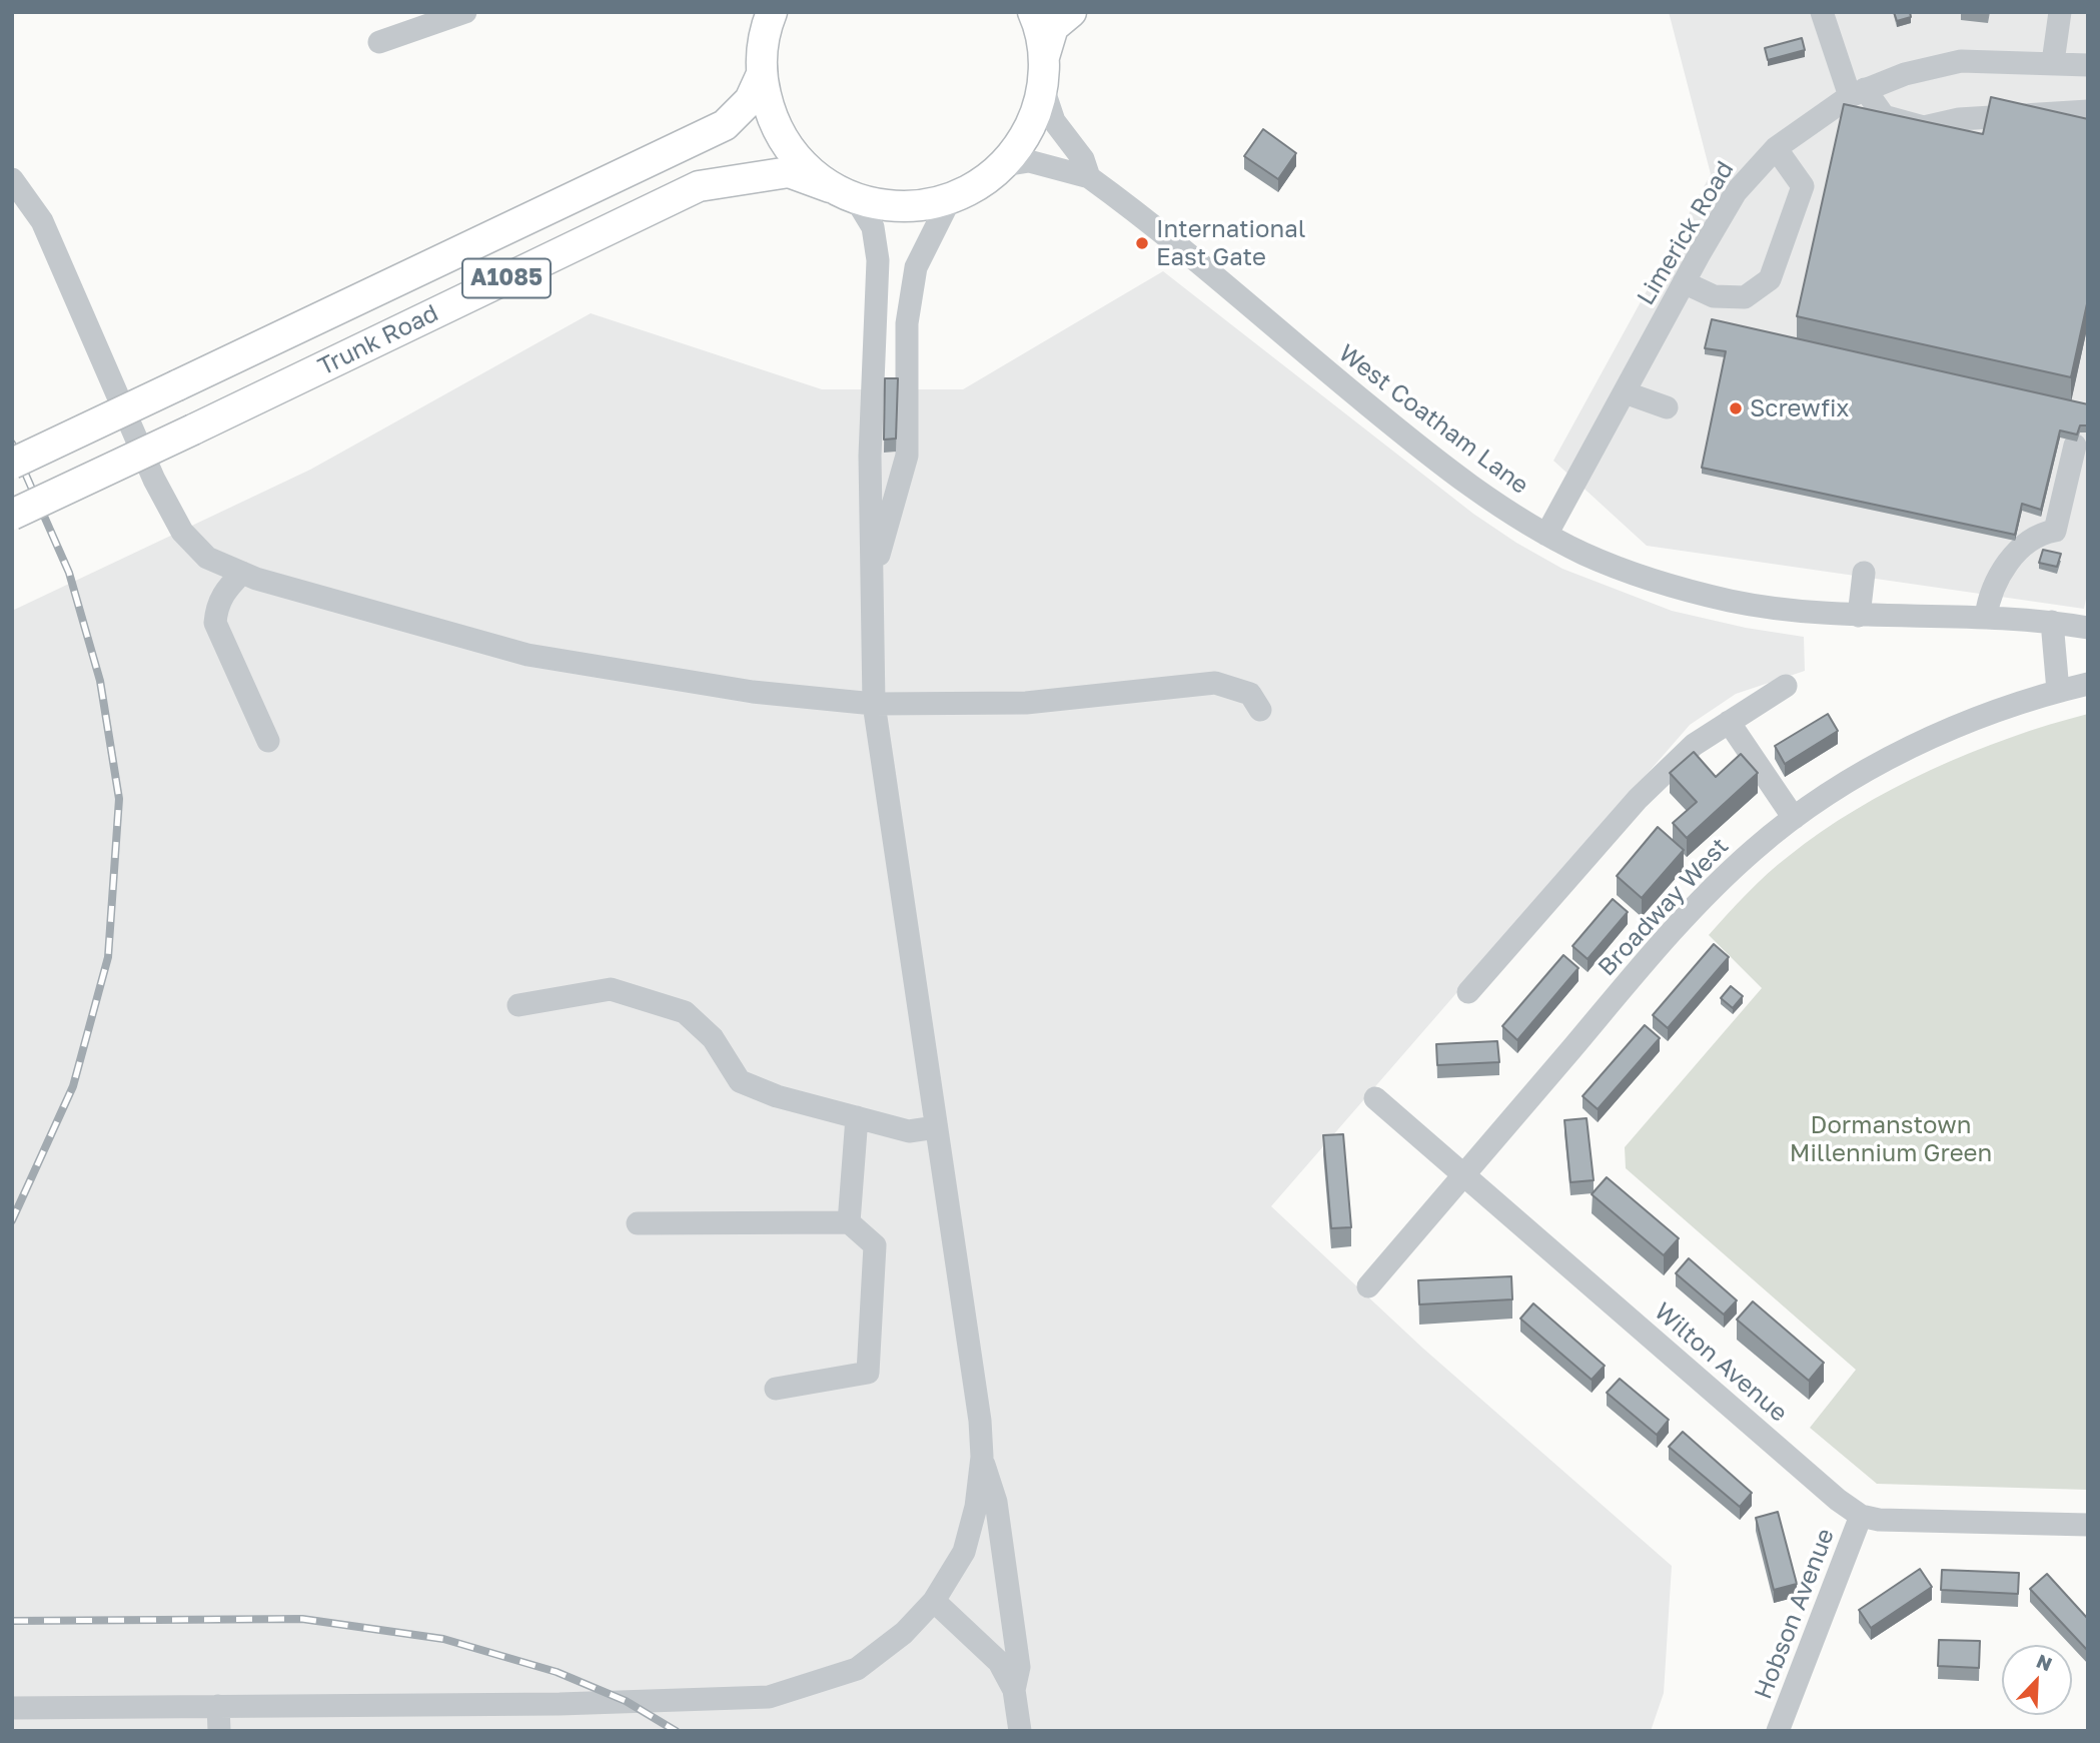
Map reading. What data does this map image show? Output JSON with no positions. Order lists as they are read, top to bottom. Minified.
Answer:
{"streets":{"main road":["A1085","Trunk Road"],"street":["Limerick Road","West Coatham Lane","Broadway West","Wilton Avenue","Hobson Avenue"]},"crossings":[["Limerick Road","West Coatham Lane"],["A1085","Trunk Road"],["A1085","West Coatham Lane"],["Broadway West","Wilton Avenue"],["Wilton Avenue","Hobson Avenue"]],"parks":["Dormanstown Millennium Green"],"places":["International East Gate","Screwfix"],"north":"top right"}
